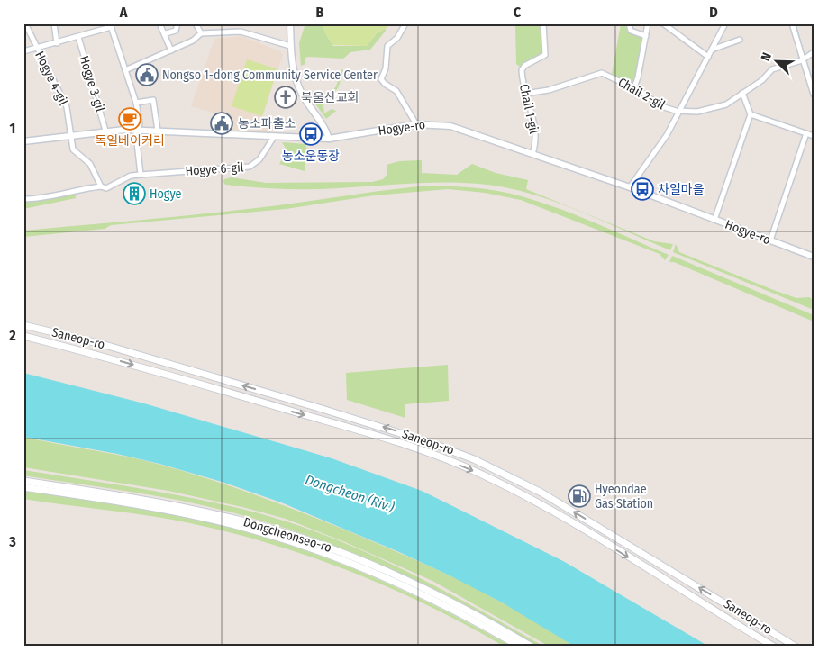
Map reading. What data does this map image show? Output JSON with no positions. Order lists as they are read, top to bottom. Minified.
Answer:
{"streets":{"main road":["Saneop-ro","Dongcheonseo-ro"],"street":["Hogye 4-gil","Hogye 3-gil","Chail 2-gil","Chail 1-gil","Hogye-ro","Hogye 6-gil"]},"crossings":[["Hogye 4-gil","Hogye-ro"],["Hogye 3-gil","Hogye-ro"],["Chail 2-gil","Chail 1-gil"],["Chail 2-gil","Hogye-ro"],["Chail 1-gil","Hogye-ro"],["Hogye-ro","Hogye 6-gil"]],"water":["Dongcheon (Riv.)"],"places":{"public building":["Nongso 1-dong Community Service Center","농소파출소"],"church":["북울산교회"],"cafe":["독일베이커리"],"bus stop":["농소운동장","차일마을"],"building":["Hogye"],"fuel station":["Hyeondae Gas Station"]},"north":"top left","grid":{"columns":["A","B","C","D"],"rows":["1","2","3"]}}
